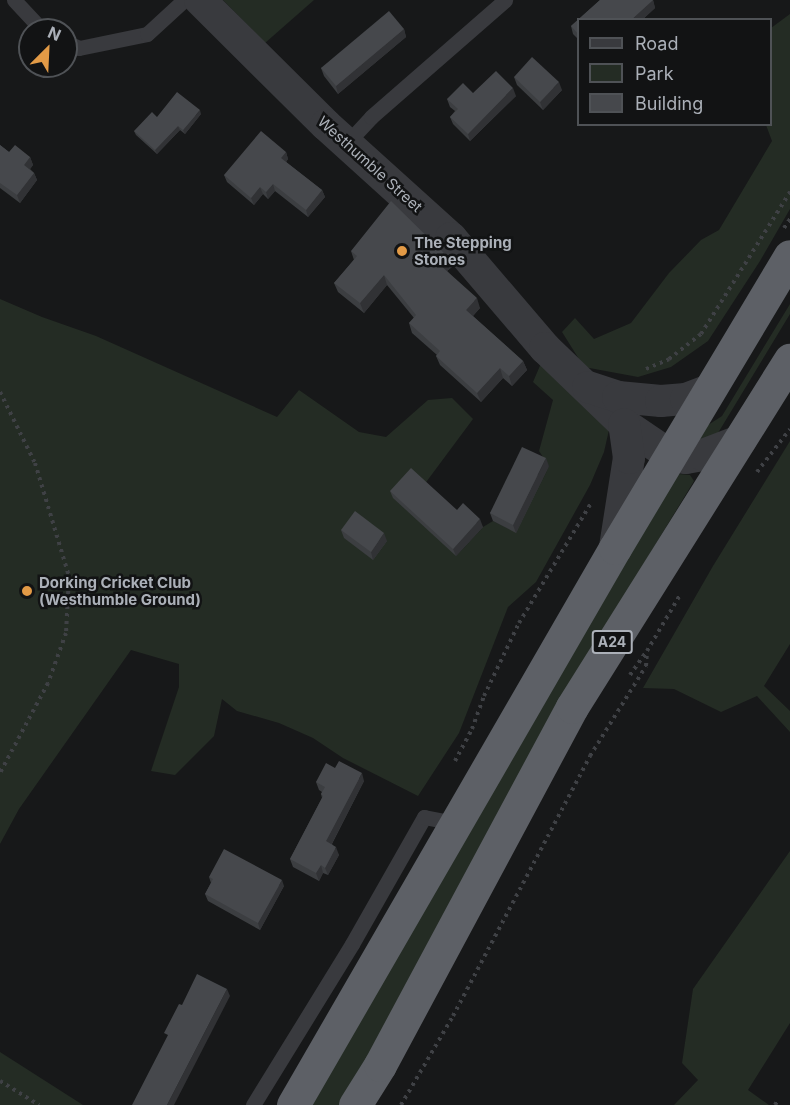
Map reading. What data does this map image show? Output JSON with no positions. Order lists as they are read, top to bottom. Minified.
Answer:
{"streets":{"highway":["A24"],"street":["Westhumble Street"]},"crossings":[["Westhumble Street","A24"]],"places":["The Stepping Stones","Dorking Cricket Club (Westhumble Ground)"],"legend":["Road","Park","Building"],"north":"top right"}
